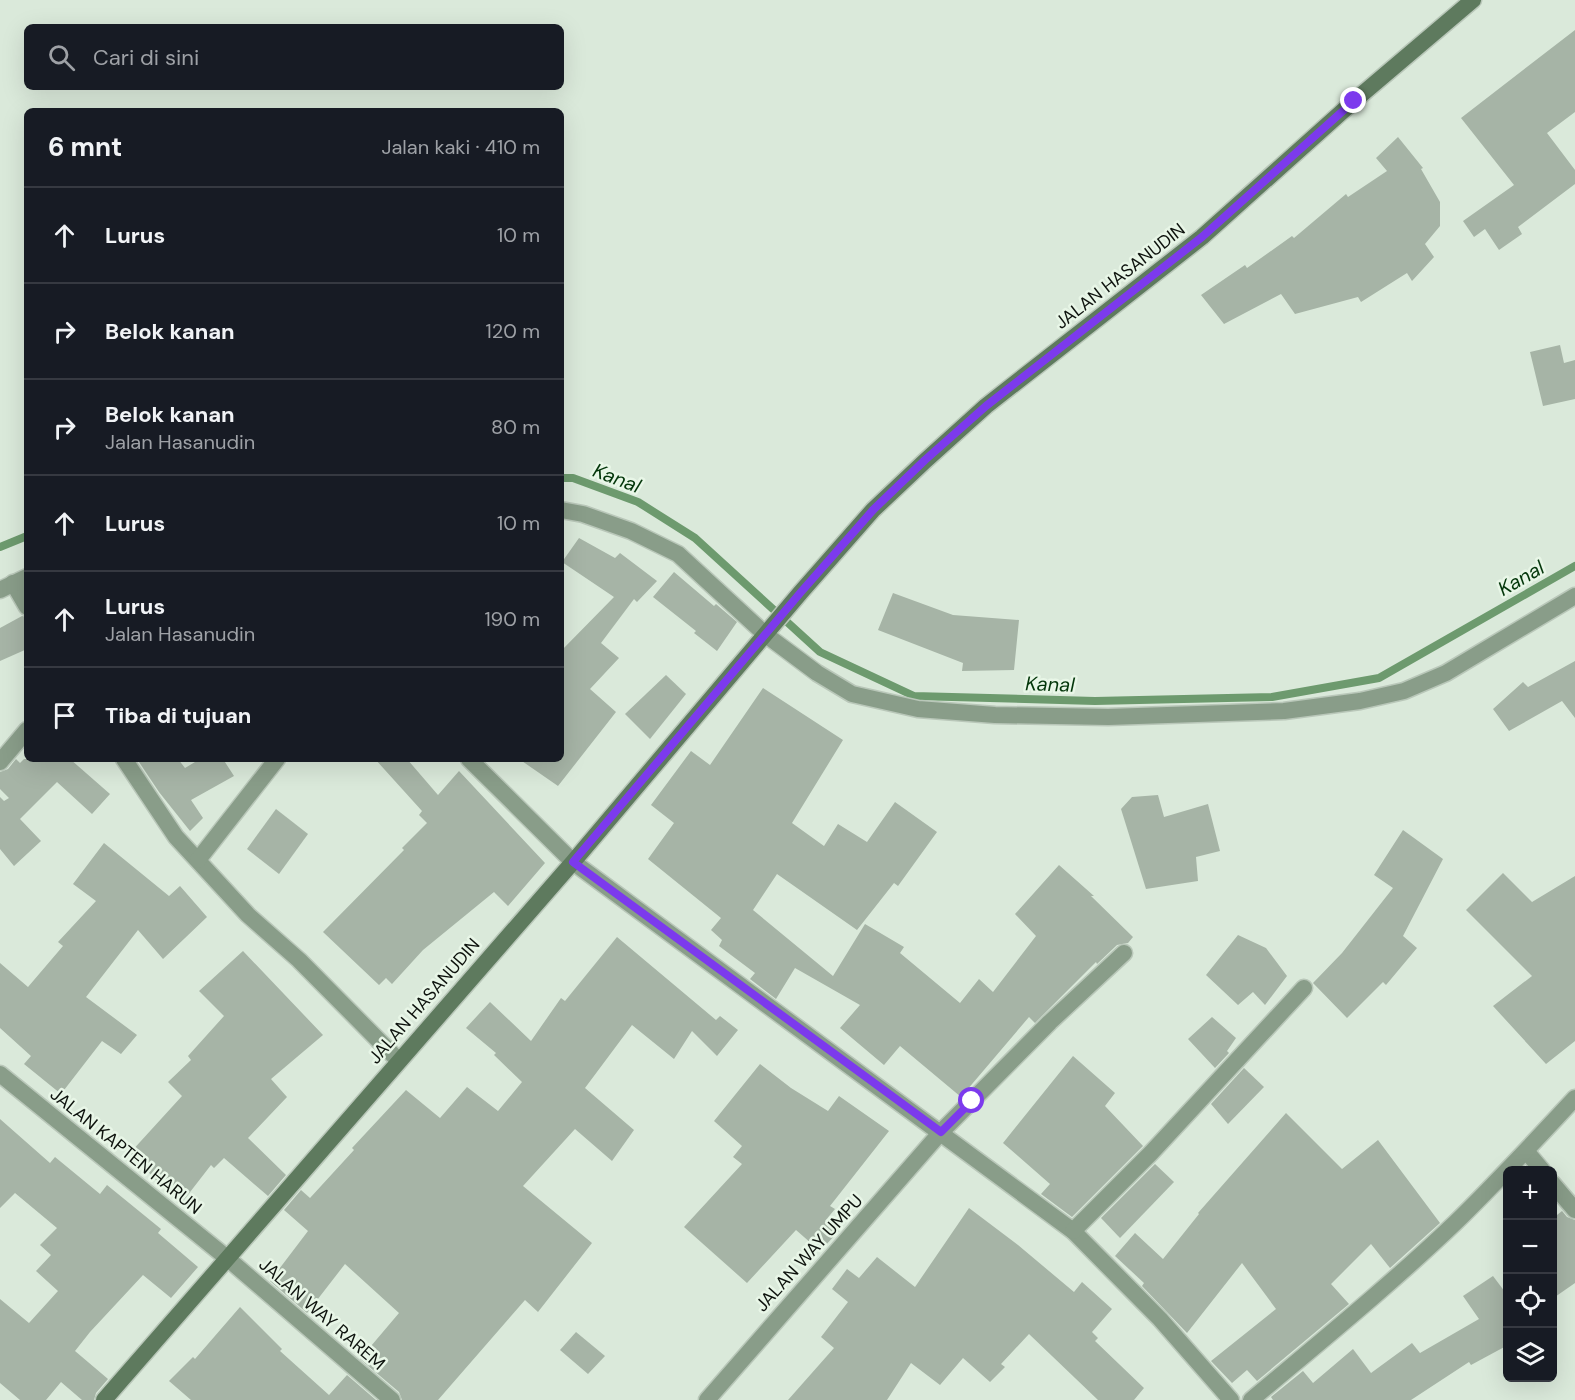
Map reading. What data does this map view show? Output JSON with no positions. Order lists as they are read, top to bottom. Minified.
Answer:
{"streets":{"main road":["JALAN HASANUDIN"],"street":["JALAN KAPTEN HARUN","JALAN WAY UMPU","JALAN WAY RAREM"]},"crossings":[["JALAN HASANUDIN","JALAN KAPTEN HARUN"],["JALAN HASANUDIN","JALAN WAY RAREM"],["JALAN KAPTEN HARUN","JALAN WAY RAREM"]],"water":["Kanal"],"page":{"search":"Cari di sini","heading":["6 mnt","Jalan kaki · 410 m"],"list":[["Lurus","10 m"],["Belok kanan","120 m"],["Belok kanan","Jalan Hasanudin","80 m"],["Lurus","10 m"],["Lurus","Jalan Hasanudin","190 m"],"Tiba di tujuan"],"map_buttons":["+","−"]}}
